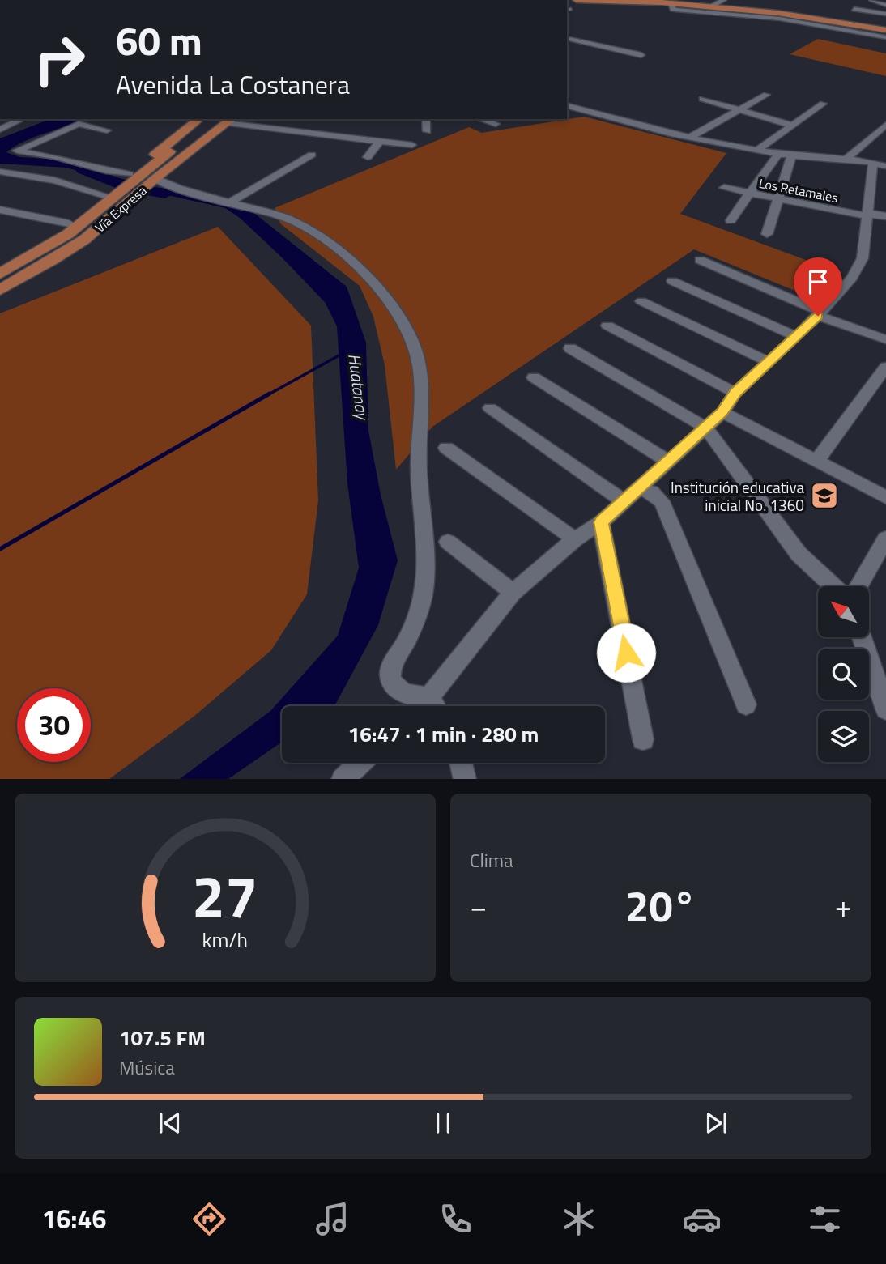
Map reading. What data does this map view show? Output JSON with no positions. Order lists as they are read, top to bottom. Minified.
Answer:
{"streets":{"main road":["Vía Expresa"],"street":["Los Retamales"]},"water":["Huatanay"],"places":{"school or university":["Institución educativa inicial No. 1360"]},"north":"top left","page":{"turn":["60 m","Avenida La Costanera"],"limit":"30","trip":"16:47 · 1 min · 280 m","tile":"Clima","heat":["−","20°","+"],"song":["107.5 FM","Música"],"tabs":"16:46","gauge":["27","km/h"]}}
